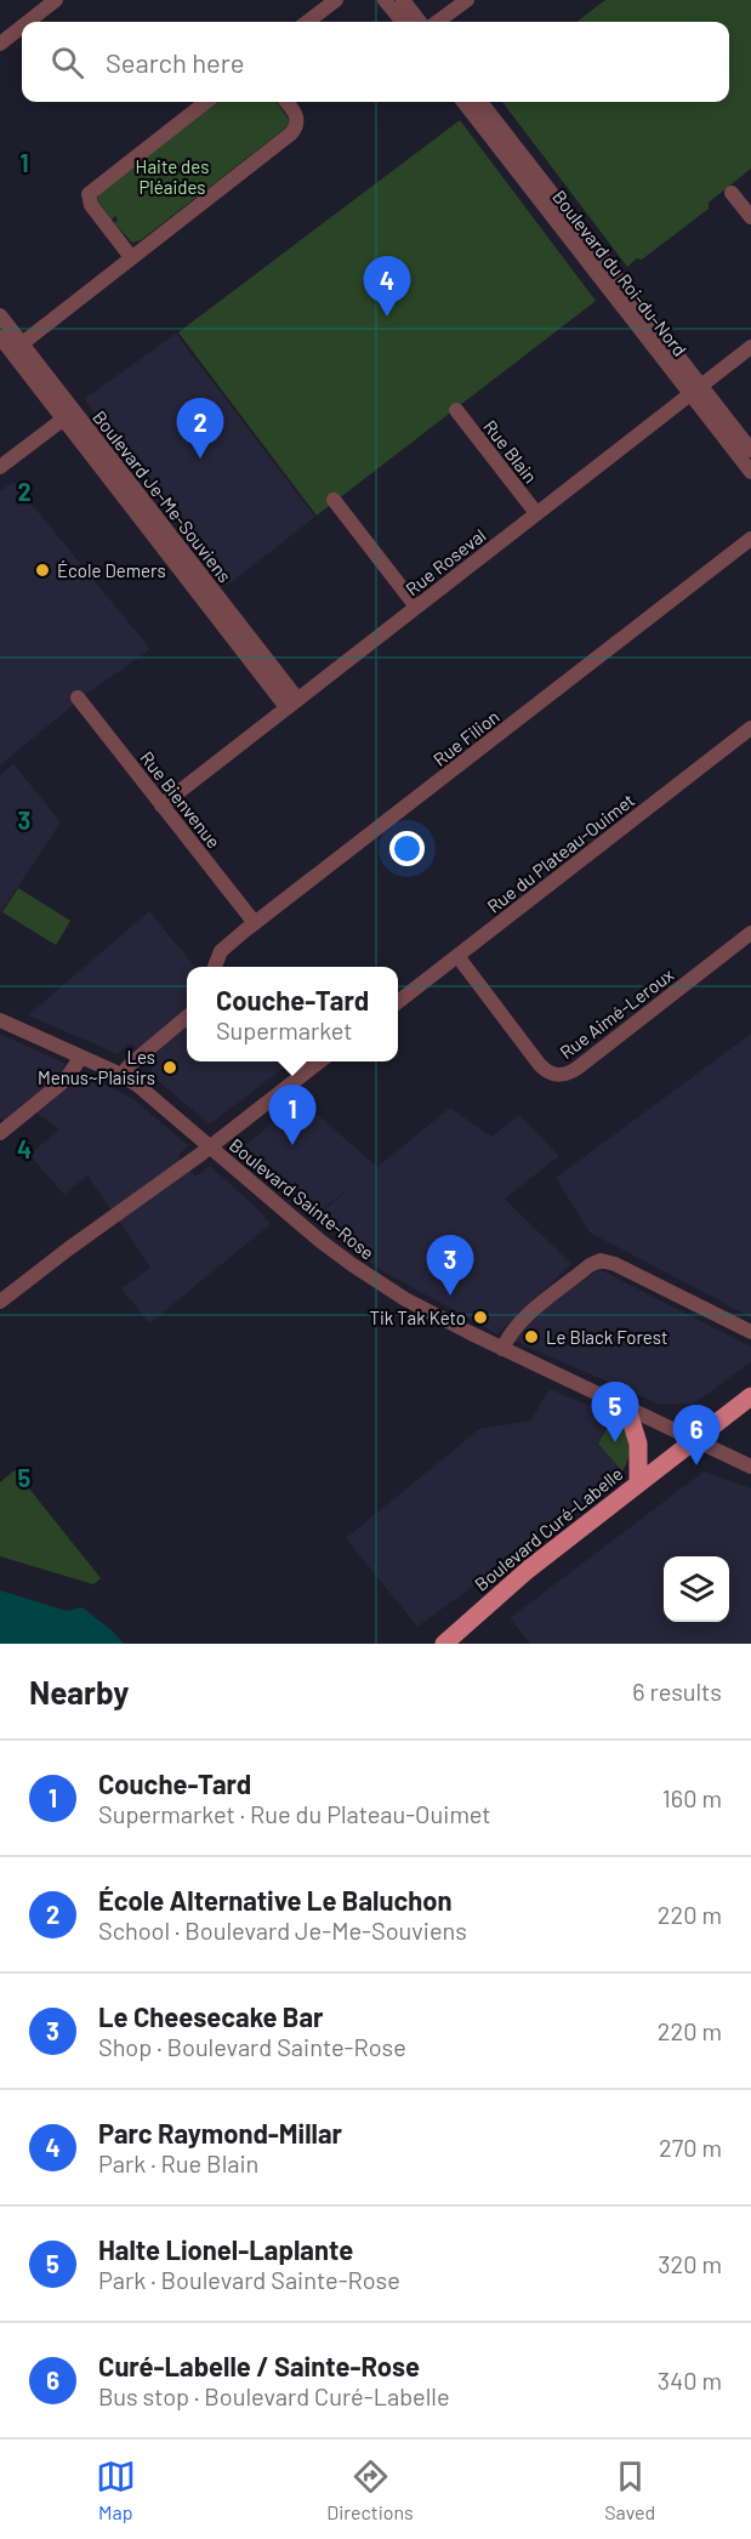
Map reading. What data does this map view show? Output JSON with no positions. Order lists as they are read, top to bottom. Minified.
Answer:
{"streets":{"main road":["Boulevard Curé-Labelle"],"street":["Boulevard du Roi-du-Nord","Rue Blain","Boulevard Je-Me-Souviens","Rue Roseval","Rue Filion","Rue Bienvenue","Rue du Plateau-Ouimet","Rue Aimé-Leroux","Boulevard Sainte-Rose"]},"crossings":[["Boulevard du Roi-du-Nord","Rue Roseval"],["Rue Blain","Rue Roseval"],["Boulevard Je-Me-Souviens","Rue Roseval"],["Rue Roseval","Rue Bienvenue"],["Rue Filion","Rue Bienvenue"],["Rue du Plateau-Ouimet","Rue Aimé-Leroux"],["Boulevard Sainte-Rose","Boulevard Curé-Labelle"]],"parks":["Haite des Pléaides"],"places":["École Demers","Les Menus~Plaisirs","Tik Tak Keto","Le Black Forest"],"page":{"search":"Search here","pins":["4","2","1","3","5","6"],"popup":["Couche-Tard","Supermarket"],"heading":["Nearby","6 results"],"list":[{"mark":"1","name":"Couche-Tard","note":"Supermarket · Rue du Plateau-Ouimet","value":"160 m"},{"mark":"2","name":"École Alternative Le Baluchon","note":"School · Boulevard Je-Me-Souviens","value":"220 m"},{"mark":"3","name":"Le Cheesecake Bar","note":"Shop · Boulevard Sainte-Rose","value":"220 m"},{"mark":"4","name":"Parc Raymond-Millar","note":"Park · Rue Blain","value":"270 m"},{"mark":"5","name":"Halte Lionel-Laplante","note":"Park · Boulevard Sainte-Rose","value":"320 m"},{"mark":"6","name":"Curé-Labelle / Sainte-Rose","note":"Bus stop · Boulevard Curé-Labelle","value":"340 m"}],"nav":["Map","Directions","Saved"]},"grid":{"rows":["1","2","3","4","5"]}}
